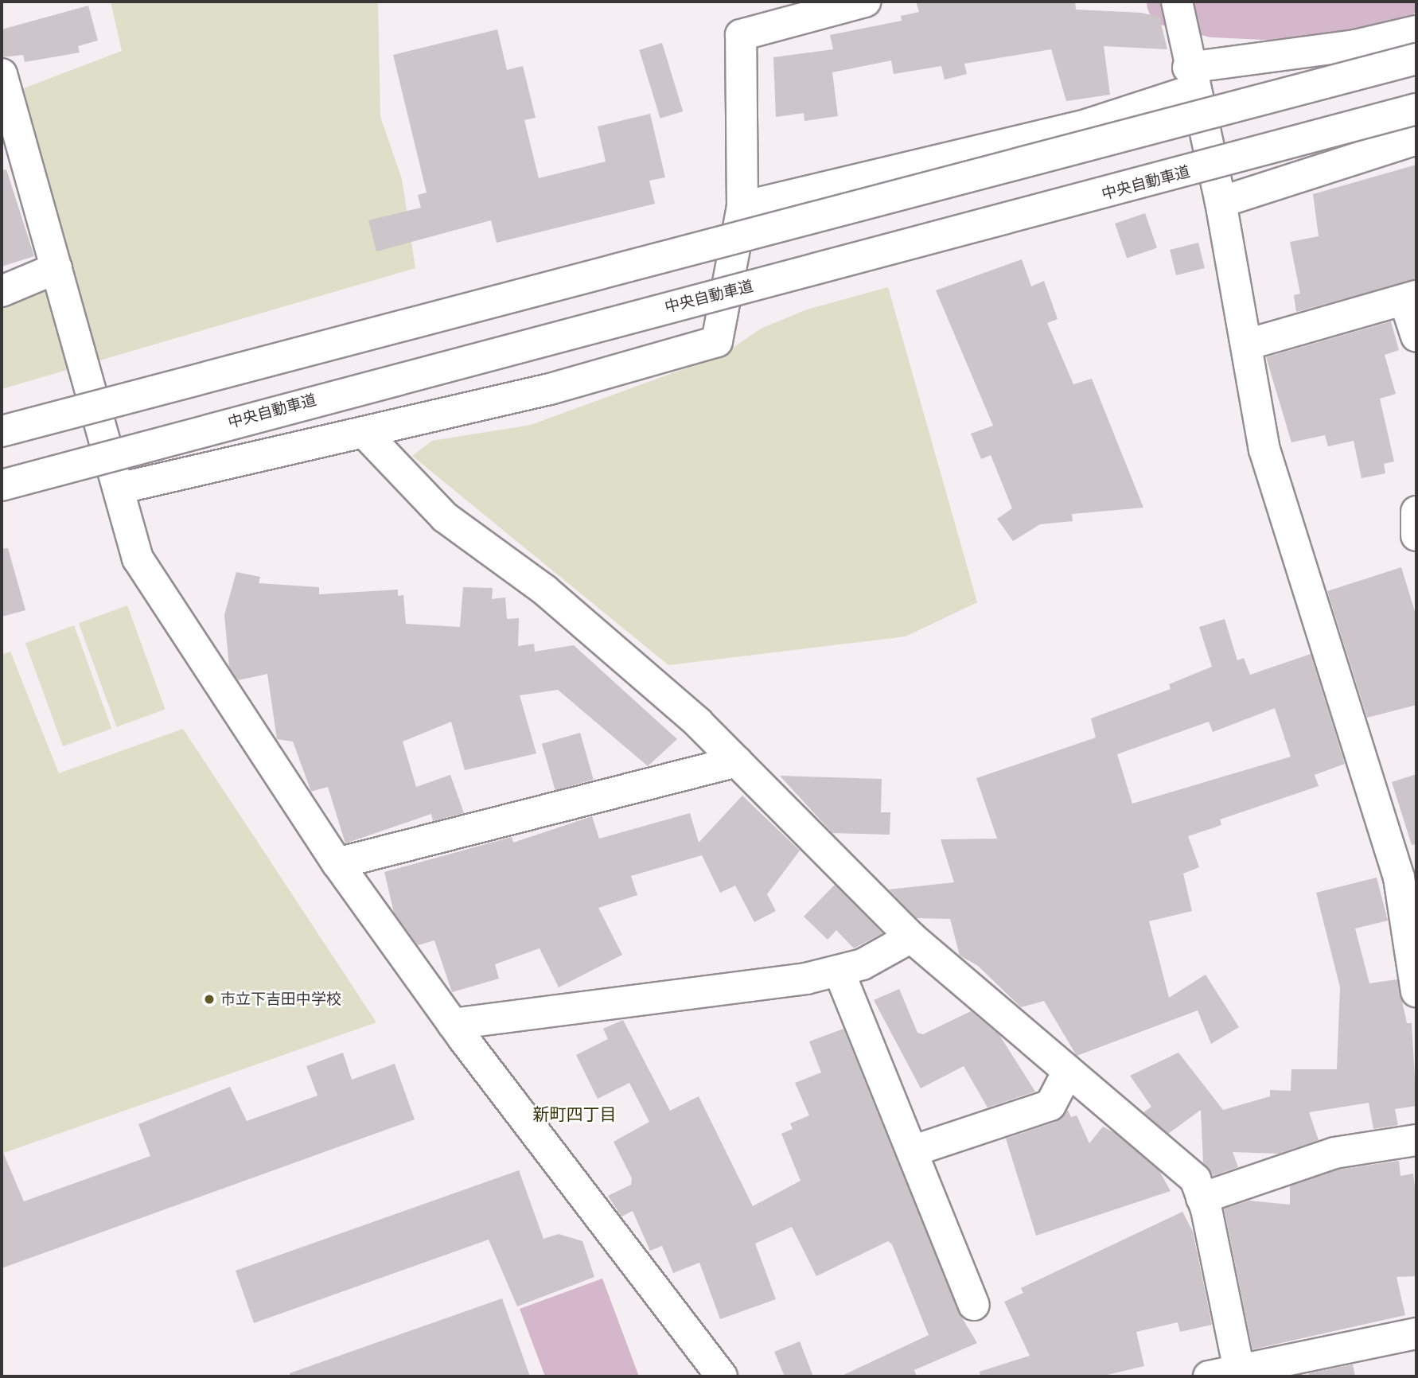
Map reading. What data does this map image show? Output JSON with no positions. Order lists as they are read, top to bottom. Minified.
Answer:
{"streets":{"main road":["中央自動車道"]},"districts":["新町四丁目"],"places":["市立下吉田中学校"]}
